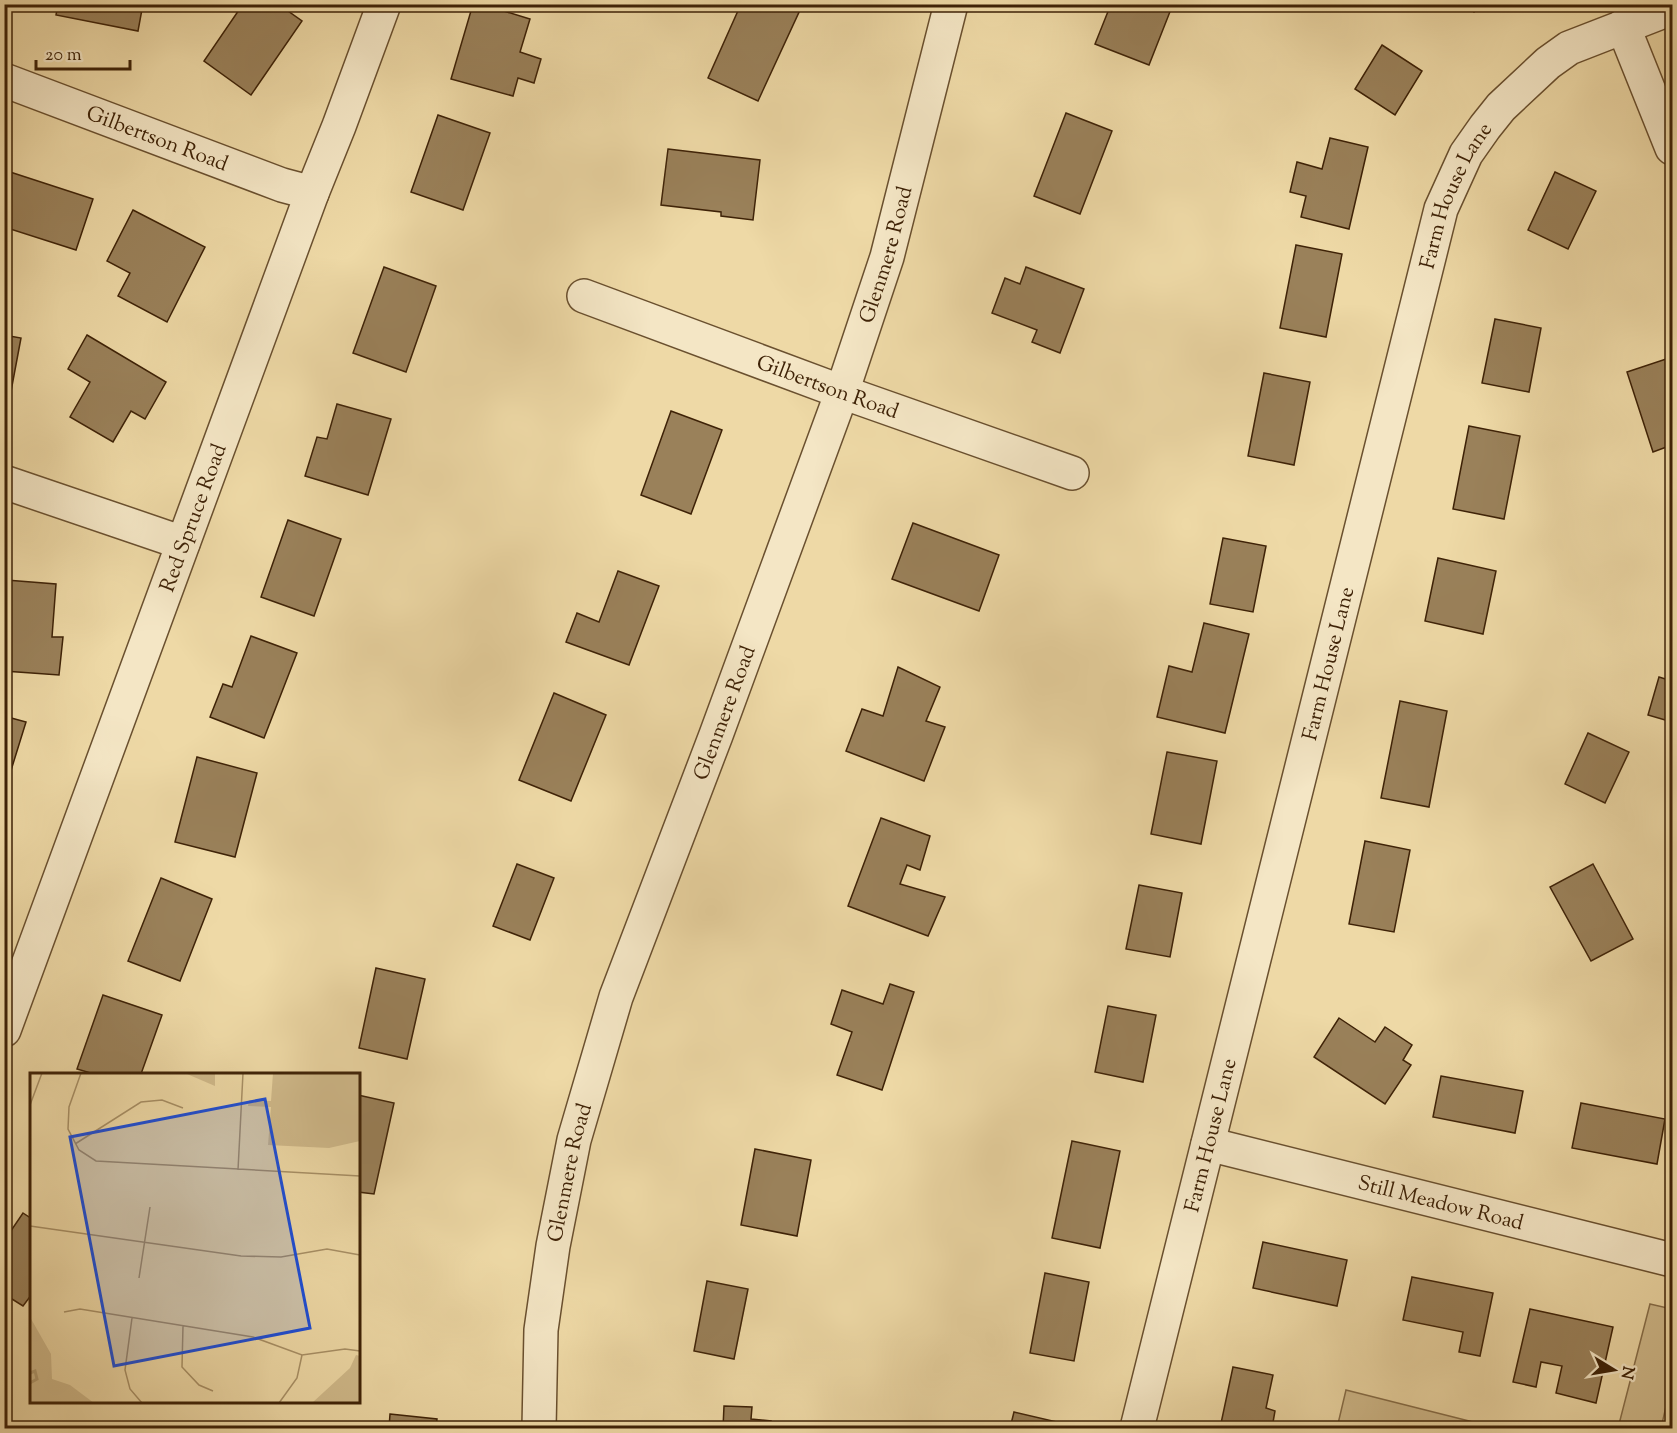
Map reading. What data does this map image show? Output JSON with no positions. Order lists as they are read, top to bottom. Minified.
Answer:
{"streets":{"street":["Gilbertson Road","Farm House Lane","Glenmere Road","Red Spruce Road","Still Meadow Road"]},"crossings":[["Gilbertson Road","Glenmere Road"],["Gilbertson Road","Red Spruce Road"],["Farm House Lane","Still Meadow Road"]],"scale_bar":"20 m","north":"right"}
